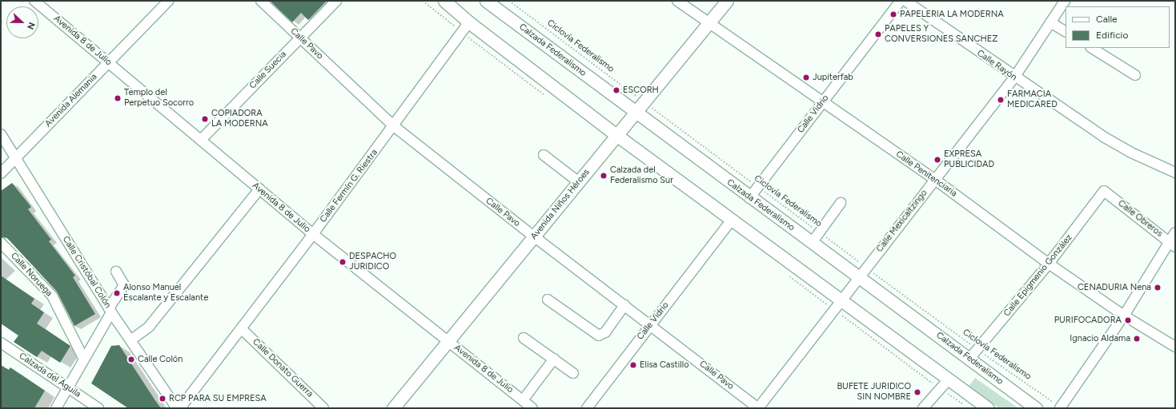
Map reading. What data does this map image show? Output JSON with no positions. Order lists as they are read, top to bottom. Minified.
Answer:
{"streets":{"main road":["Calzada Federalismo","Avenida Niños Héroes"],"street":["Avenida 8 de Julio","Calle Pavo","Calle Rayón","Calle Suecia","Avenida Alemania","Calle Vidrio","Calle Penitenciaria","Calle Fermín G. Riestra","Calle Obreros","Calle Mexicaltzingo","Calle Cristóbal Colón","Calle Noruega","Calle Epigmenio González","Calle Donato Guerra","Calzada del Águila"],"path":["Ciclovía Federalismo"]},"crossings":[["Avenida 8 de Julio","Calle Suecia"],["Avenida 8 de Julio","Avenida Alemania"],["Avenida 8 de Julio","Calle Fermín G. Riestra"],["Avenida 8 de Julio","Avenida Niños Héroes"],["Calle Pavo","Calle Suecia"],["Calle Pavo","Calle Vidrio"],["Calle Pavo","Calle Fermín G. Riestra"],["Calle Pavo","Avenida Niños Héroes"],["Calle Pavo","Calle Mexicaltzingo"],["Ciclovía Federalismo","Calzada Federalismo"],["Ciclovía Federalismo","Calle Vidrio"],["Ciclovía Federalismo","Avenida Niños Héroes"],["Ciclovía Federalismo","Calle Mexicaltzingo"],["Ciclovía Federalismo","Calle Epigmenio González"],["Calzada Federalismo","Calle Vidrio"],["Calzada Federalismo","Avenida Niños Héroes"],["Calzada Federalismo","Calle Mexicaltzingo"],["Calzada Federalismo","Calle Epigmenio González"],["Calle Rayón","Calle Mexicaltzingo"],["Avenida Alemania","Calle Cristóbal Colón"],["Calle Vidrio","Calle Penitenciaria"],["Calle Penitenciaria","Avenida Niños Héroes"],["Calle Penitenciaria","Calle Mexicaltzingo"],["Calle Penitenciaria","Calle Epigmenio González"],["Calle Fermín G. Riestra","Calle Donato Guerra"],["Calle Obreros","Calle Epigmenio González"]],"places":["PAPELERIA LA MODERNA","PAPELES Y CONVERSIONES SANCHEZ","Jupiterfab","ESCORH","Templo del Perpetuo Socorro","FARMACIA MEDICARED","COPIADORA LA MODERNA","EXPRESA PUBLICIDAD","Calzada del Federalismo Sur","DESPACHO JURIDICO","CENADURIA Nena","Alonso Manuel Escalante y Escalante","PURIFOCADORA","Ignacio Aldama","Calle Colón","Elisa Castillo","BUFETE JURIDICO SIN NOMBRE","RCP PARA SU EMPRESA"],"legend":["Calle","Edificio"],"north":"right"}
